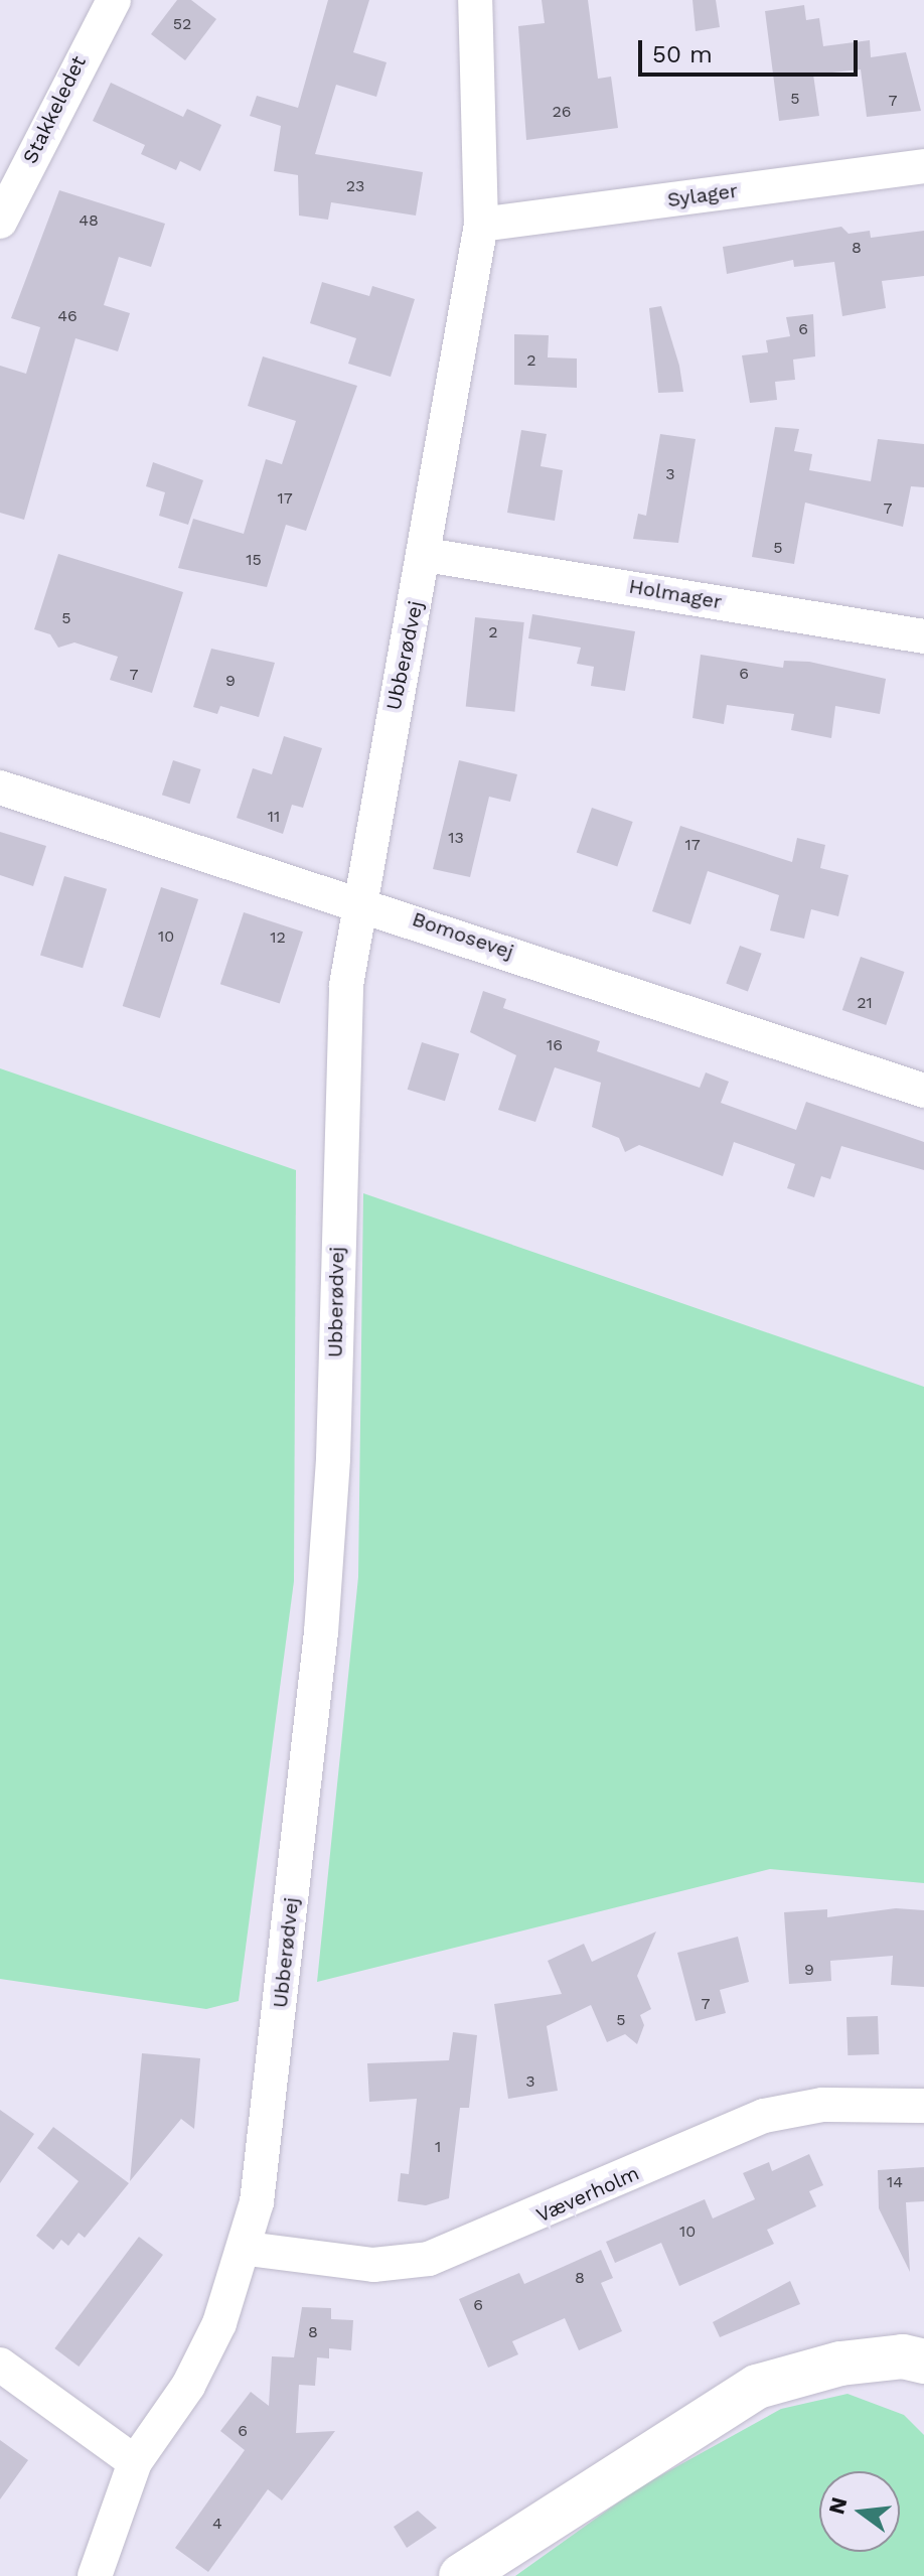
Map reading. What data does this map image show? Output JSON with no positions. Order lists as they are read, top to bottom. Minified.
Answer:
{"streets":{"street":["Stakkeledet","Sylager","Holmager","Ubberødvej","Bomosevej","Væverholm"]},"crossings":[["Sylager","Ubberødvej"],["Holmager","Ubberødvej"],["Ubberødvej","Bomosevej"],["Ubberødvej","Væverholm"]],"house_numbers":["52","5","7","26","23","48","8","46","6","2","3","17","7","5","15","5","2","6","7","9","11","13","17","10","12","21","16","9","7","5","3","1","14","10","8","6","8","6","4"],"scale_bar":"50 m","north":"left"}
